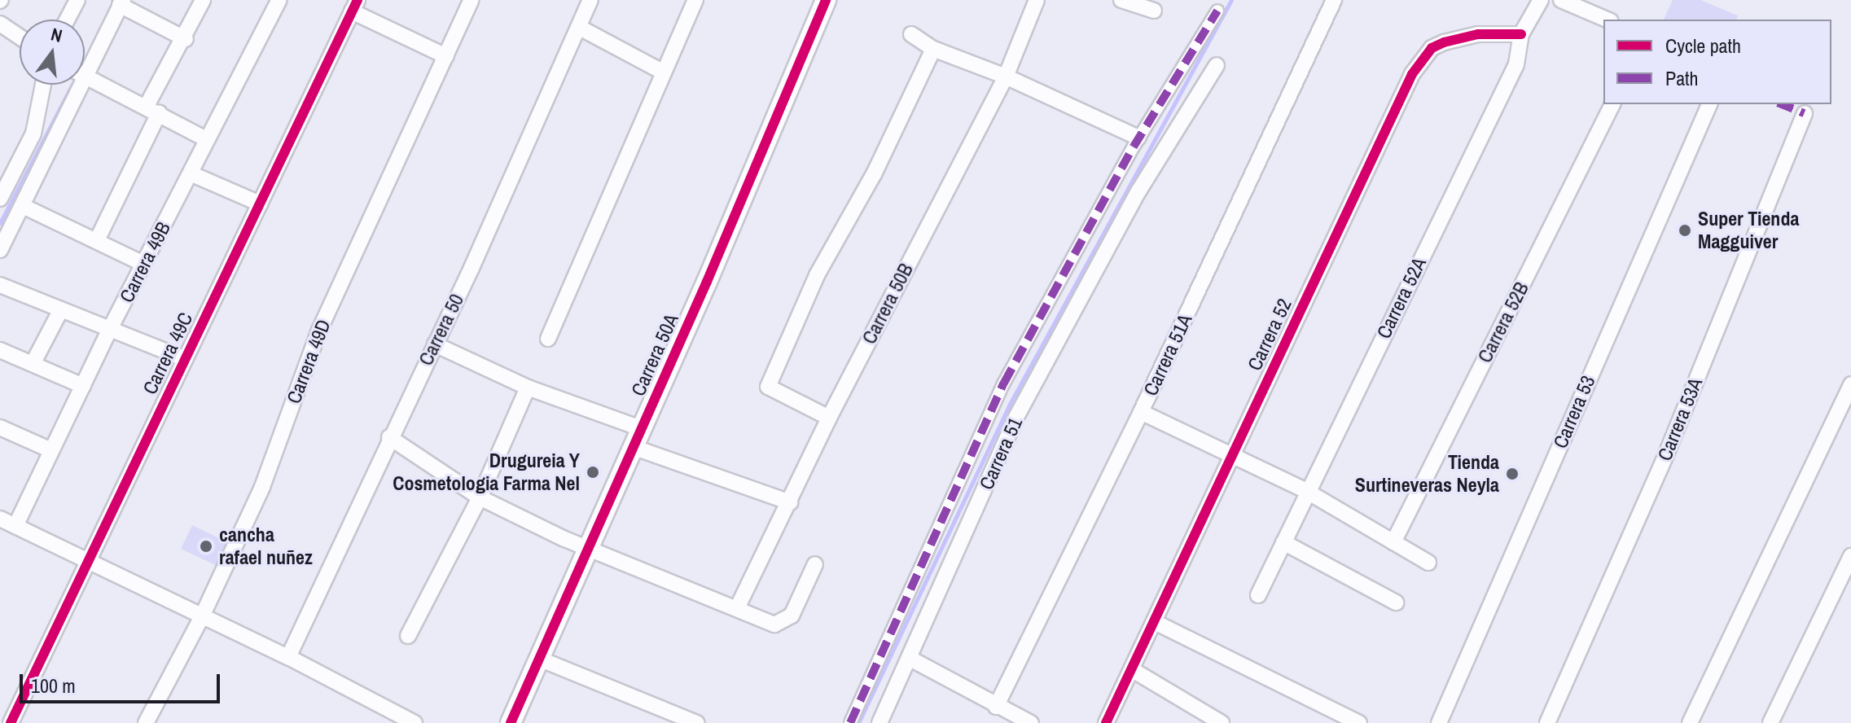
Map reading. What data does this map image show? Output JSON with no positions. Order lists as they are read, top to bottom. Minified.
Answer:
{"streets":{"street":["Carrera 49B","Carrera 52A","Carrera 50B","Carrera 52B","Carrera 50","Carrera 52","Carrera 49C","Carrera 50A","Carrera 51A","Carrera 49D","Carrera 53","Carrera 53A","Carrera 51"]},"crossings":[["Carrera 52A","Carrera 52"]],"places":["Super Tienda Magguiver","Drugureia Y Cosmetologia Farma Nel","Tienda Surtineveras Neyla","cancha rafael nuñez"],"legend":["Cycle path","Path"],"scale_bar":"100 m","north":"top"}
